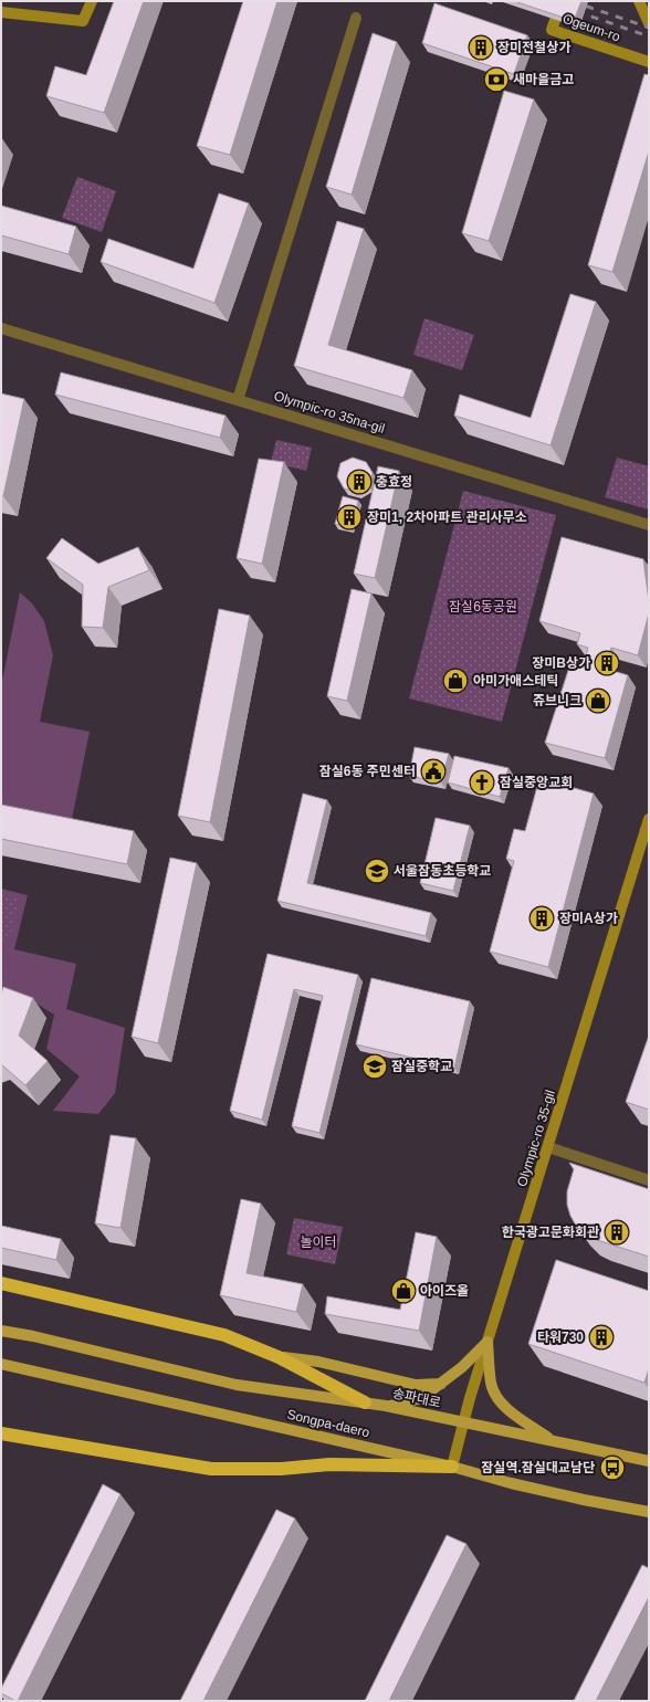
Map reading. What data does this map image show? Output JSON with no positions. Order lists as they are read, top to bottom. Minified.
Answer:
{"streets":{"main road":["송파대로","Songpa-daero"],"street":["Ogeum-ro","Olympic-ro 35na-gil","Olympic-ro 35-gil"]},"crossings":[["Olympic-ro 35-gil","송파대로"],["Olympic-ro 35-gil","Songpa-daero"],["송파대로","Songpa-daero"]],"parks":["잠실6동공원","놀이터"],"places":{"building":["장미전철상가","충효정","장미1, 2차아파트 관리사무소","장미B상가","장미A상가","한국광고문화회관","타워730"],"bank":["새마을금고"],"shop":["아미가애스테틱","쥬브니크","아이즈올"],"public building":["잠실6동 주민센터"],"church":["잠실중앙교회"],"school or university":["서울잠동초등학교","잠실중학교"],"bus stop":["잠실역.잠실대교남단"]}}
